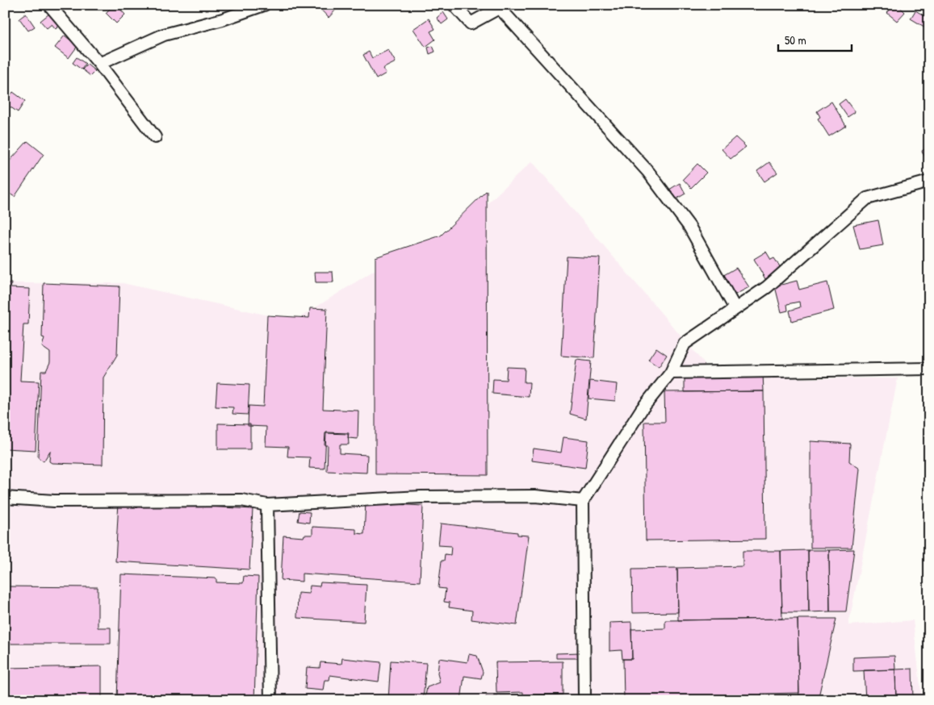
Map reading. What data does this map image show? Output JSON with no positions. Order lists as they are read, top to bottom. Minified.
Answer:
{"scale_bar":"50 m"}
